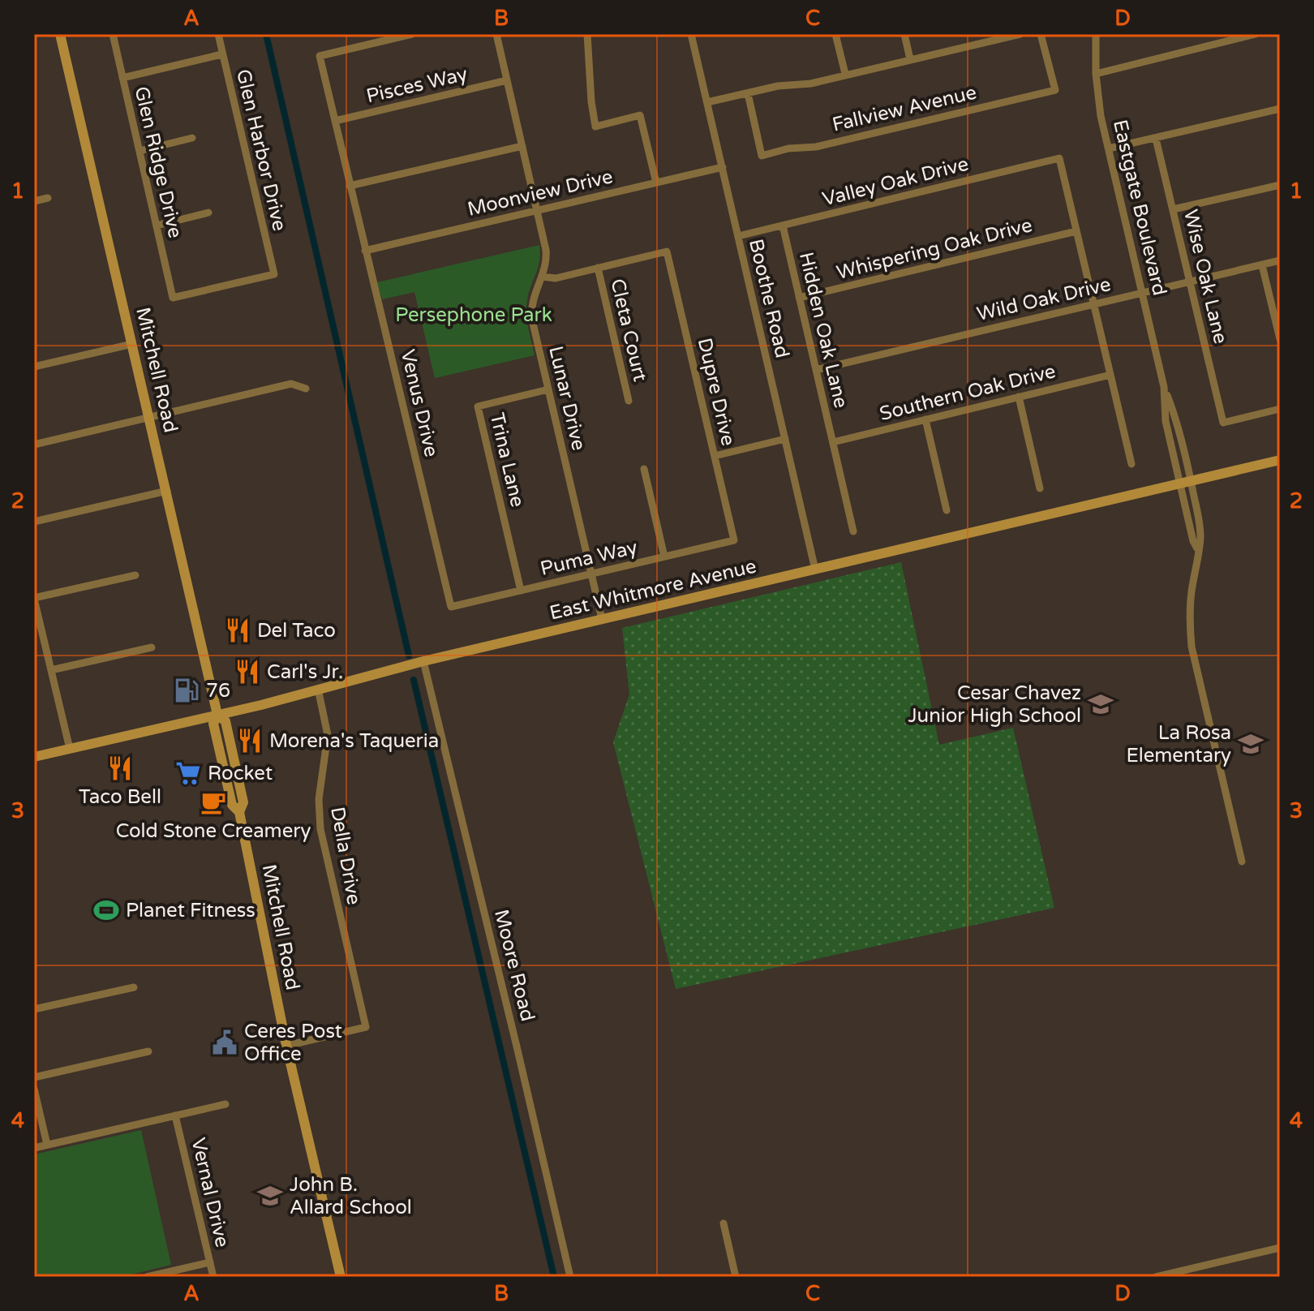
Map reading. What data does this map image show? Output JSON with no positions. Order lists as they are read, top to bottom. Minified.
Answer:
{"streets":{"main road":["Mitchell Road","East Whitmore Avenue"],"street":["Pisces Way","Fallview Avenue","Glen Harbor Drive","Glen Ridge Drive","Valley Oak Drive","Moonview Drive","Eastgate Boulevard","Whispering Oak Drive","Wise Oak Lane","Boothe Road","Wild Oak Drive","Cleta Court","Hidden Oak Lane","Dupre Drive","Southern Oak Drive","Lunar Drive","Venus Drive","Trina Lane","Puma Way","Della Drive","Moore Road","Vernal Drive"]},"crossings":[["Pisces Way","Lunar Drive"],["Pisces Way","Venus Drive"],["Glen Harbor Drive","Glen Ridge Drive"],["Valley Oak Drive","Whispering Oak Drive"],["Valley Oak Drive","Boothe Road"],["Valley Oak Drive","Hidden Oak Lane"],["Moonview Drive","Boothe Road"],["Moonview Drive","Lunar Drive"],["Moonview Drive","Venus Drive"],["Eastgate Boulevard","Wild Oak Drive"],["Eastgate Boulevard","East Whitmore Avenue"],["Whispering Oak Drive","Hidden Oak Lane"],["Wise Oak Lane","Wild Oak Drive"],["Boothe Road","East Whitmore Avenue"],["Wild Oak Drive","Hidden Oak Lane"],["Cleta Court","Dupre Drive"],["Hidden Oak Lane","Southern Oak Drive"],["Mitchell Road","East Whitmore Avenue"],["Mitchell Road","Della Drive"],["Dupre Drive","Puma Way"],["Lunar Drive","Trina Lane"],["Lunar Drive","Puma Way"],["Lunar Drive","East Whitmore Avenue"],["Venus Drive","Puma Way"],["Trina Lane","Puma Way"],["East Whitmore Avenue","Della Drive"],["East Whitmore Avenue","Moore Road"]],"parks":["Persephone Park"],"places":{"restaurant":["Del Taco","Carl's Jr.","Morena's Taqueria","Taco Bell"],"fuel station":["76"],"school or university":["Cesar Chavez Junior High School","La Rosa Elementary","John B. Allard School"],"supermarket":["Rocket"],"cafe":["Cold Stone Creamery"],"sports":["Planet Fitness"],"public building":["Ceres Post Office"]},"grid":{"columns":["A","B","C","D"],"rows":["1","2","3","4"]}}
